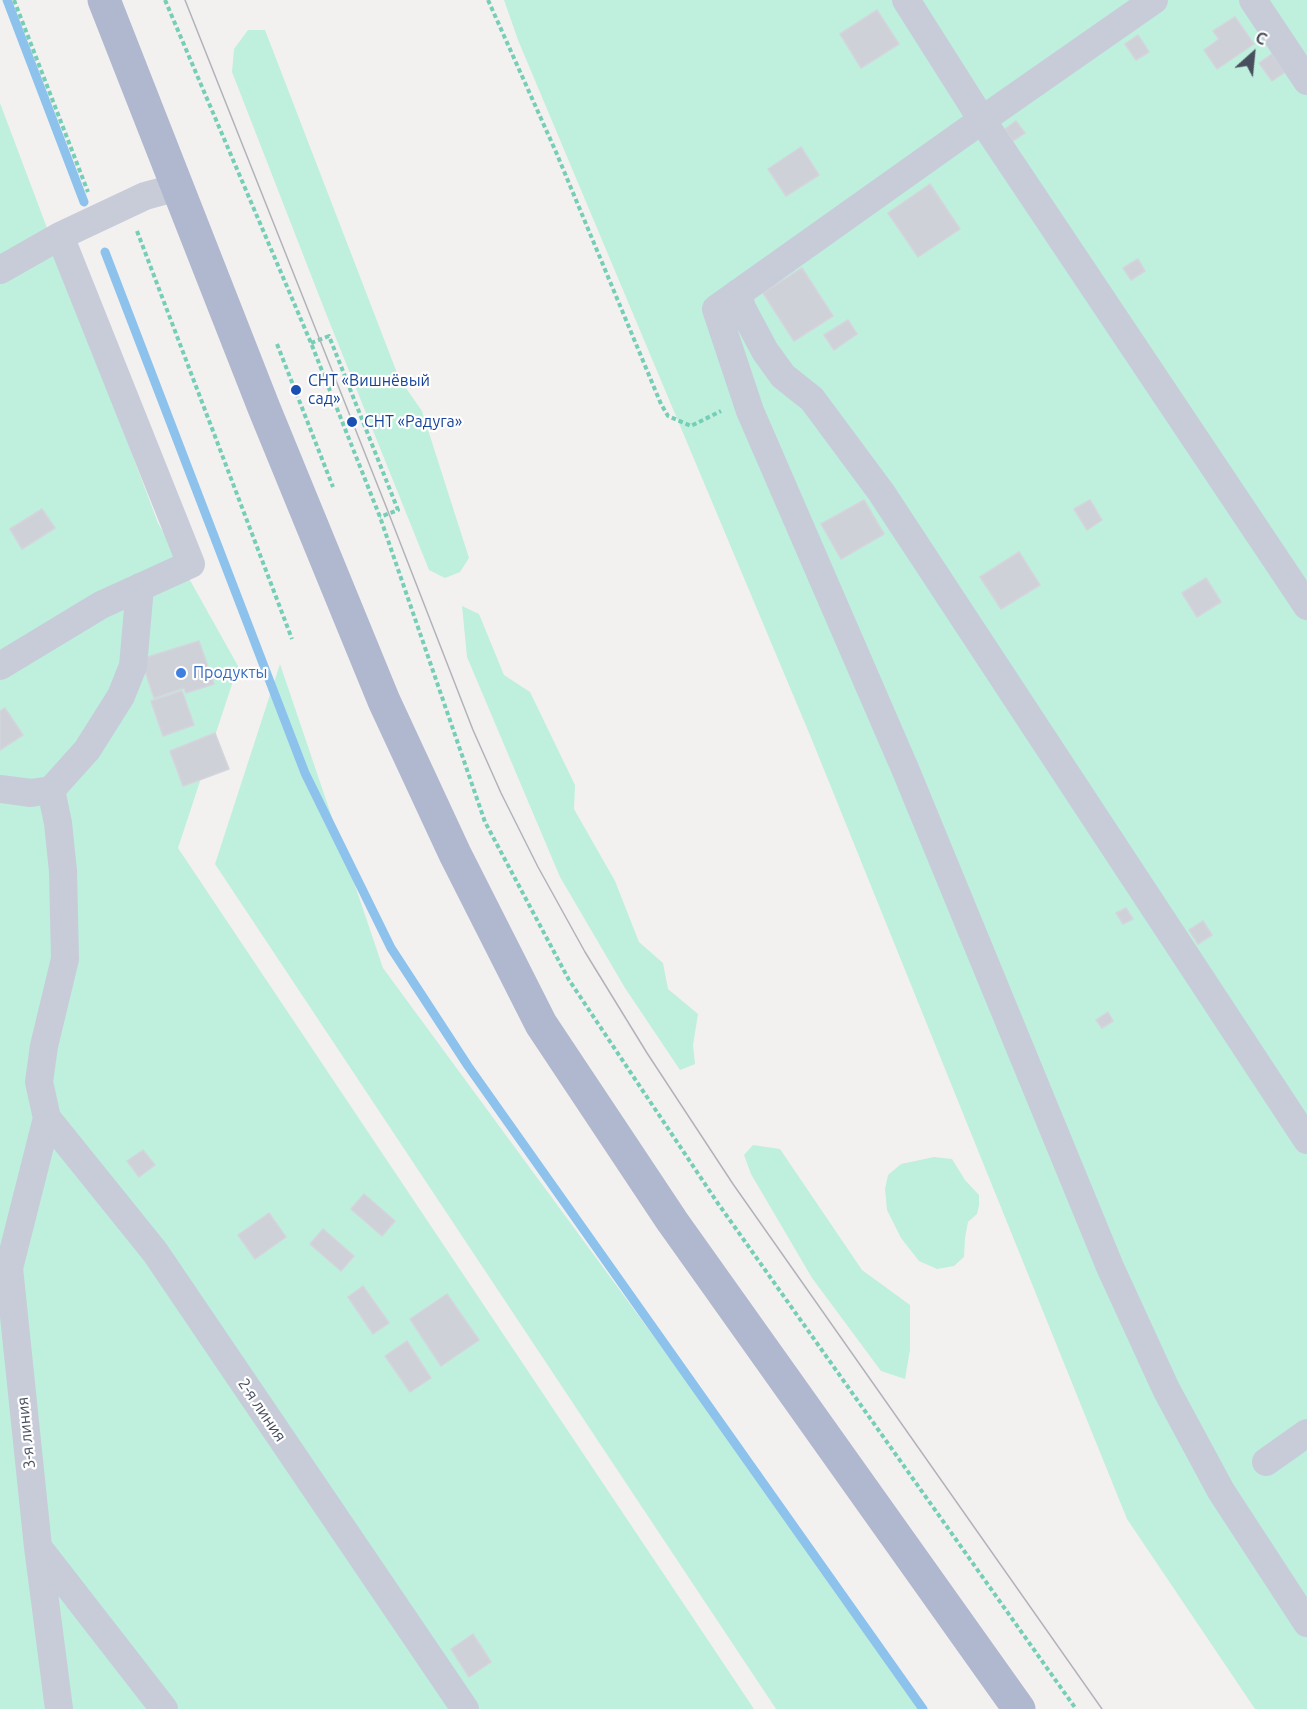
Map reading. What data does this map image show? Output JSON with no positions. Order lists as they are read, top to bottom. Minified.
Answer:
{"streets":{"street":["2-я линия","3-я линия"]},"crossings":[["2-я линия","3-я линия"]],"places":["СНТ «Вишнёвый сад»","СНТ «Радуга»","Продукты"],"north":"top right"}
